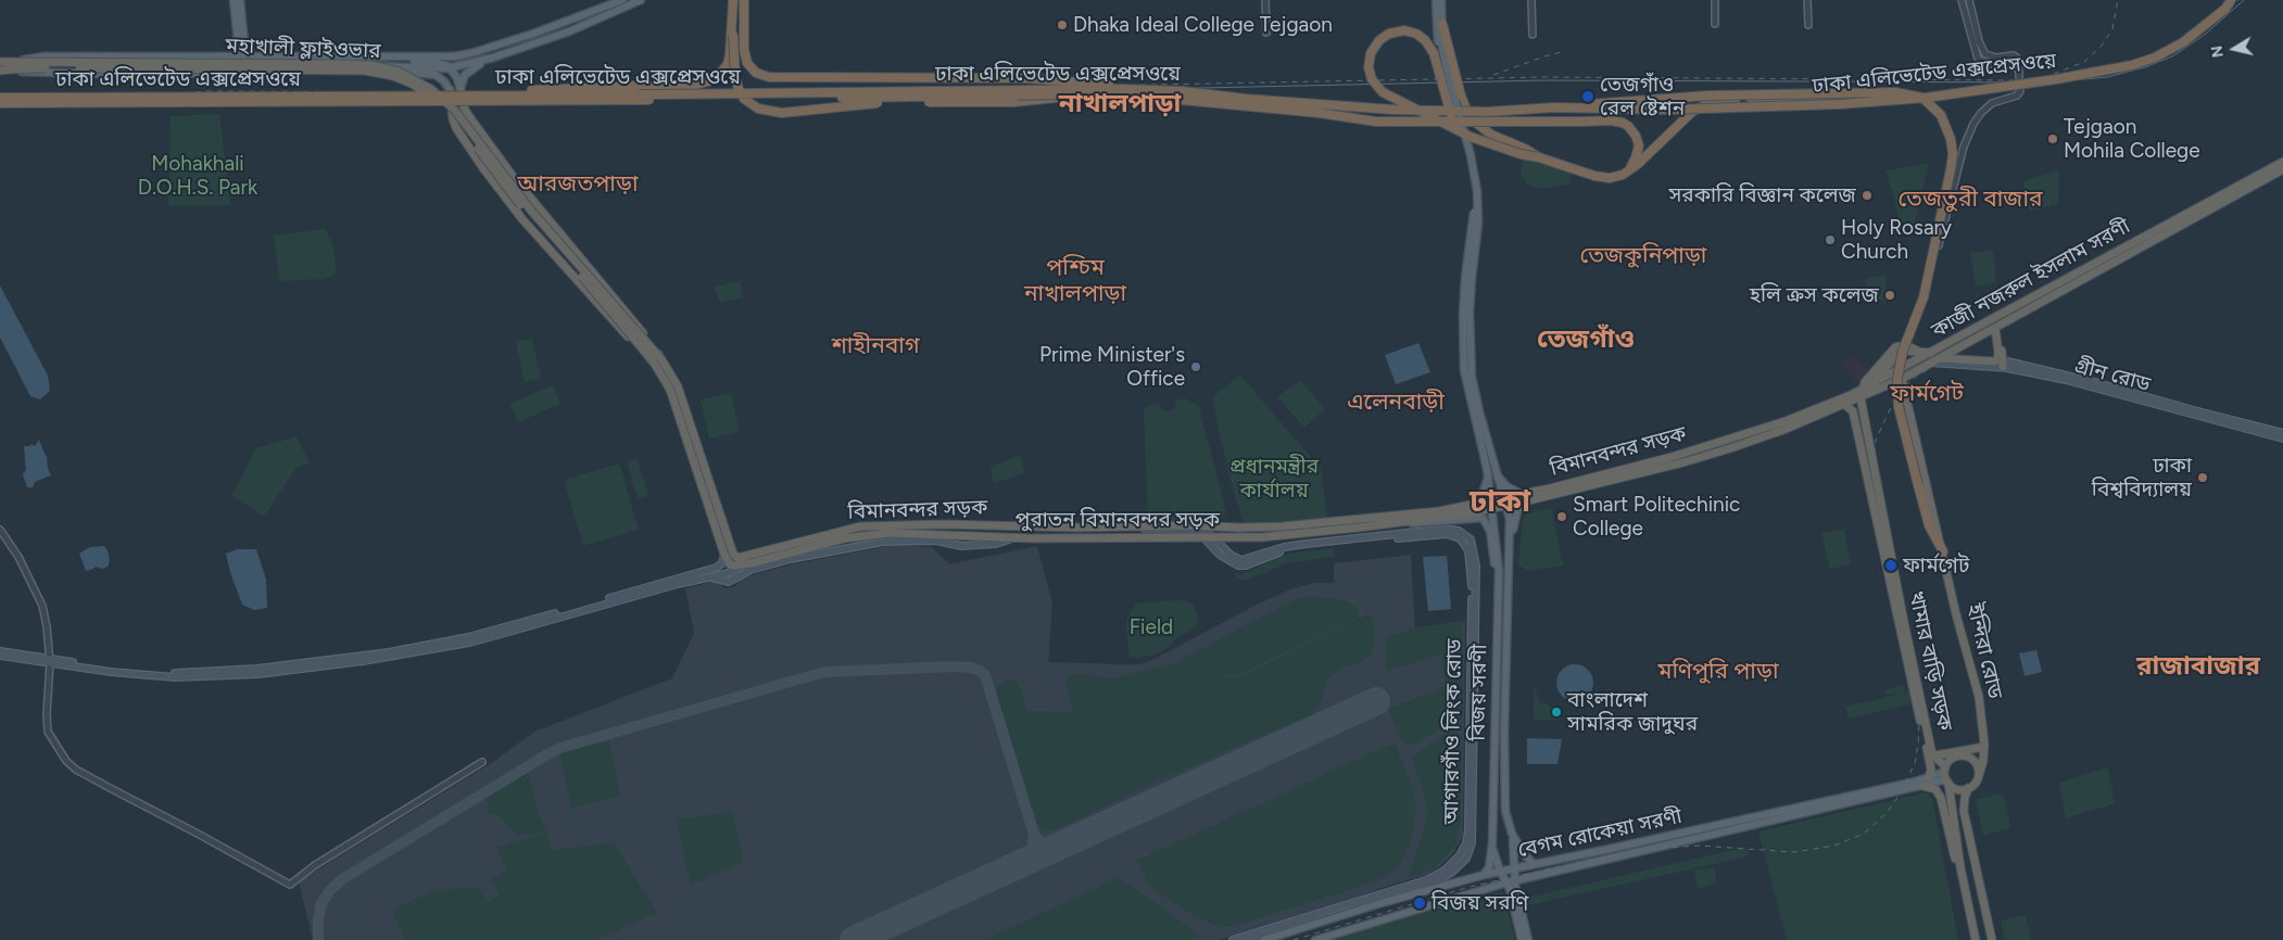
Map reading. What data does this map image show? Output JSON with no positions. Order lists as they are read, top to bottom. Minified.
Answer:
{"streets":{"highway":["মহাখালী ফ্লাইওভার","ঢাকা এলিভেটেড এক্সপ্রেসওয়ে","কাজী নজরুল ইসলাম সরণী","বিমানবন্দর সড়ক","পুরাতন বিমানবন্দর সড়ক","ইন্দিরা রোড","খামার বাড়ি সড়ক"],"main road":["গ্রীন রোড","বিজয় সরণী","আগারগাঁও লিংক রোড","বেগম রোকেয়া সরণী"]},"crossings":[["কাজী নজরুল ইসলাম সরণী","গ্রীন রোড"],["কাজী নজরুল ইসলাম সরণী","বিমানবন্দর সড়ক"],["কাজী নজরুল ইসলাম সরণী","ইন্দিরা রোড"],["কাজী নজরুল ইসলাম সরণী","খামার বাড়ি সড়ক"],["বিমানবন্দর সড়ক","পুরাতন বিমানবন্দর সড়ক"],["বিমানবন্দর সড়ক","ইন্দিরা রোড"],["বিমানবন্দর সড়ক","খামার বাড়ি সড়ক"],["বিমানবন্দর সড়ক","বিজয় সরণী"],["বিমানবন্দর সড়ক","আগারগাঁও লিংক রোড"],["পুরাতন বিমানবন্দর সড়ক","বিজয় সরণী"],["পুরাতন বিমানবন্দর সড়ক","আগারগাঁও লিংক রোড"],["ইন্দিরা রোড","খামার বাড়ি সড়ক"],["ইন্দিরা রোড","বেগম রোকেয়া সরণী"],["খামার বাড়ি সড়ক","বেগম রোকেয়া সরণী"],["বিজয় সরণী","বেগম রোকেয়া সরণী"]],"districts":["নাখালপাড়া","আরজতপাড়া","তেজতুরী বাজার","তেজকুনিপাড়া","পশ্চিম নাখালপাড়া","তেজগাঁও","শাহীনবাগ","ফার্মগেট","এলেনবাড়ী","ঢাকা","রাজাবাজার","মণিপুরি পাড়া"],"parks":["Mohakhali D.O.H.S. Park","প্রধানমন্ত্রীর কার্যালয়","Field"],"places":["Dhaka Ideal College Tejgaon","তেজগাঁও রেল ষ্টেশন","Tejgaon Mohila College","সরকারি বিজ্ঞান কলেজ","Holy Rosary Church","হলি ক্রস কলেজ","Prime Minister's Office","ঢাকা বিশ্ববিদ্যালয়","Smart Politechinic College","ফার্মগেট","বাংলাদেশ সামরিক জাদুঘর","বিজয় সরণি"],"north":"left"}
